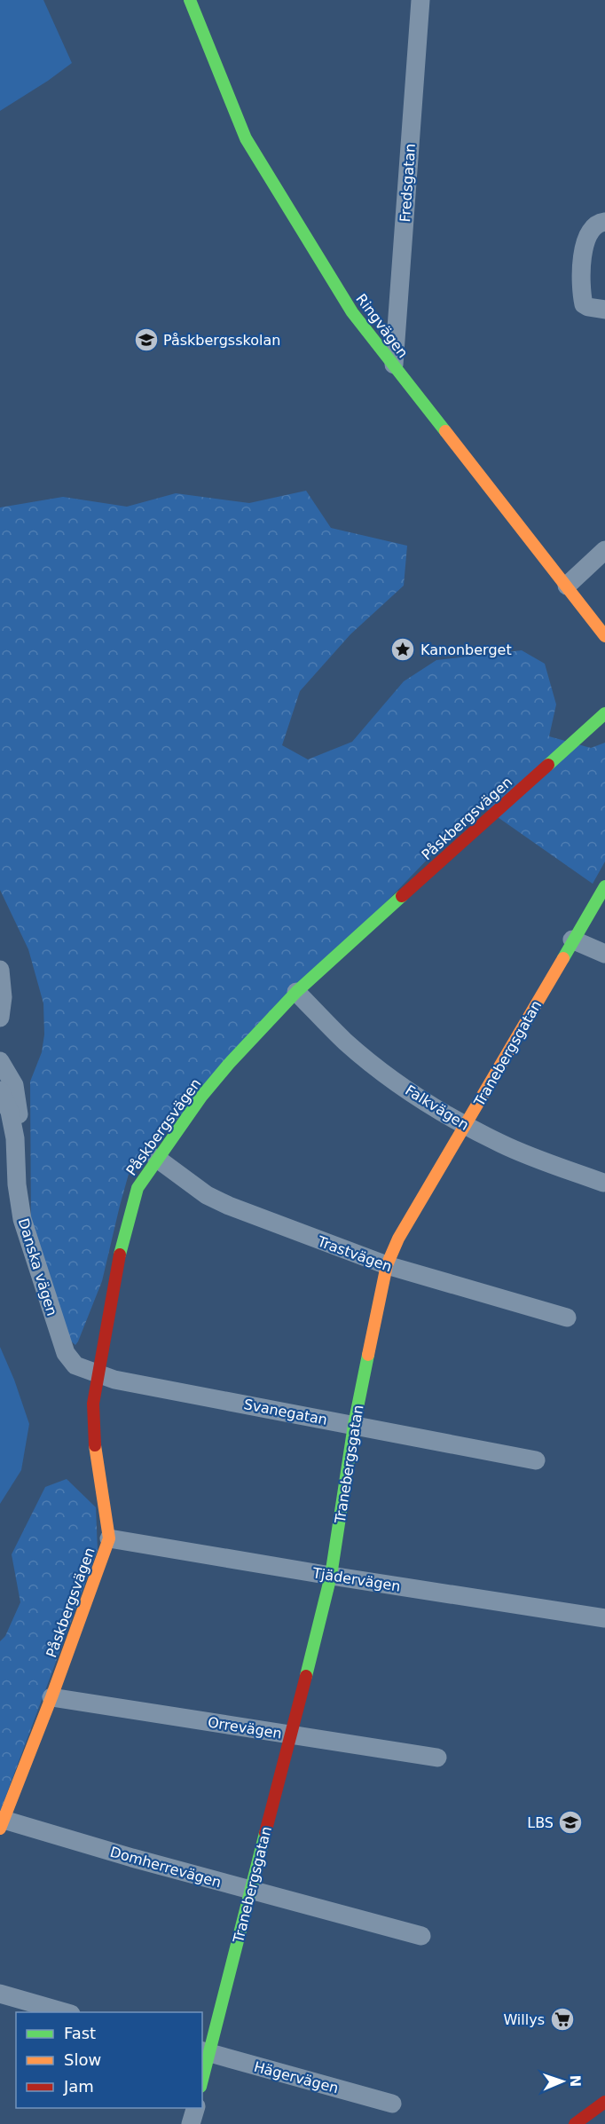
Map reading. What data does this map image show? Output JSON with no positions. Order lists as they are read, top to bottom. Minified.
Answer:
{"streets":{"street":["Fredsgatan","Ringvägen","Påskbergsvägen","Tranebergsgatan","Falkvägen","Trastvägen","Danska vägen","Svanegatan","Tjädervägen","Orrevägen","Domherrevägen","Hägervägen"]},"crossings":[["Fredsgatan","Ringvägen"],["Påskbergsvägen","Falkvägen"],["Påskbergsvägen","Trastvägen"],["Påskbergsvägen","Danska vägen"],["Påskbergsvägen","Svanegatan"],["Påskbergsvägen","Tjädervägen"],["Påskbergsvägen","Orrevägen"],["Påskbergsvägen","Domherrevägen"],["Tranebergsgatan","Falkvägen"],["Tranebergsgatan","Trastvägen"],["Tranebergsgatan","Svanegatan"],["Tranebergsgatan","Tjädervägen"],["Tranebergsgatan","Orrevägen"],["Tranebergsgatan","Domherrevägen"],["Tranebergsgatan","Hägervägen"],["Danska vägen","Svanegatan"]],"places":{"school or university":["Påskbergsskolan","LBS"],"place":["Kanonberget"],"supermarket":["Willys"]},"legend":["Fast","Slow","Jam"],"north":"right"}
